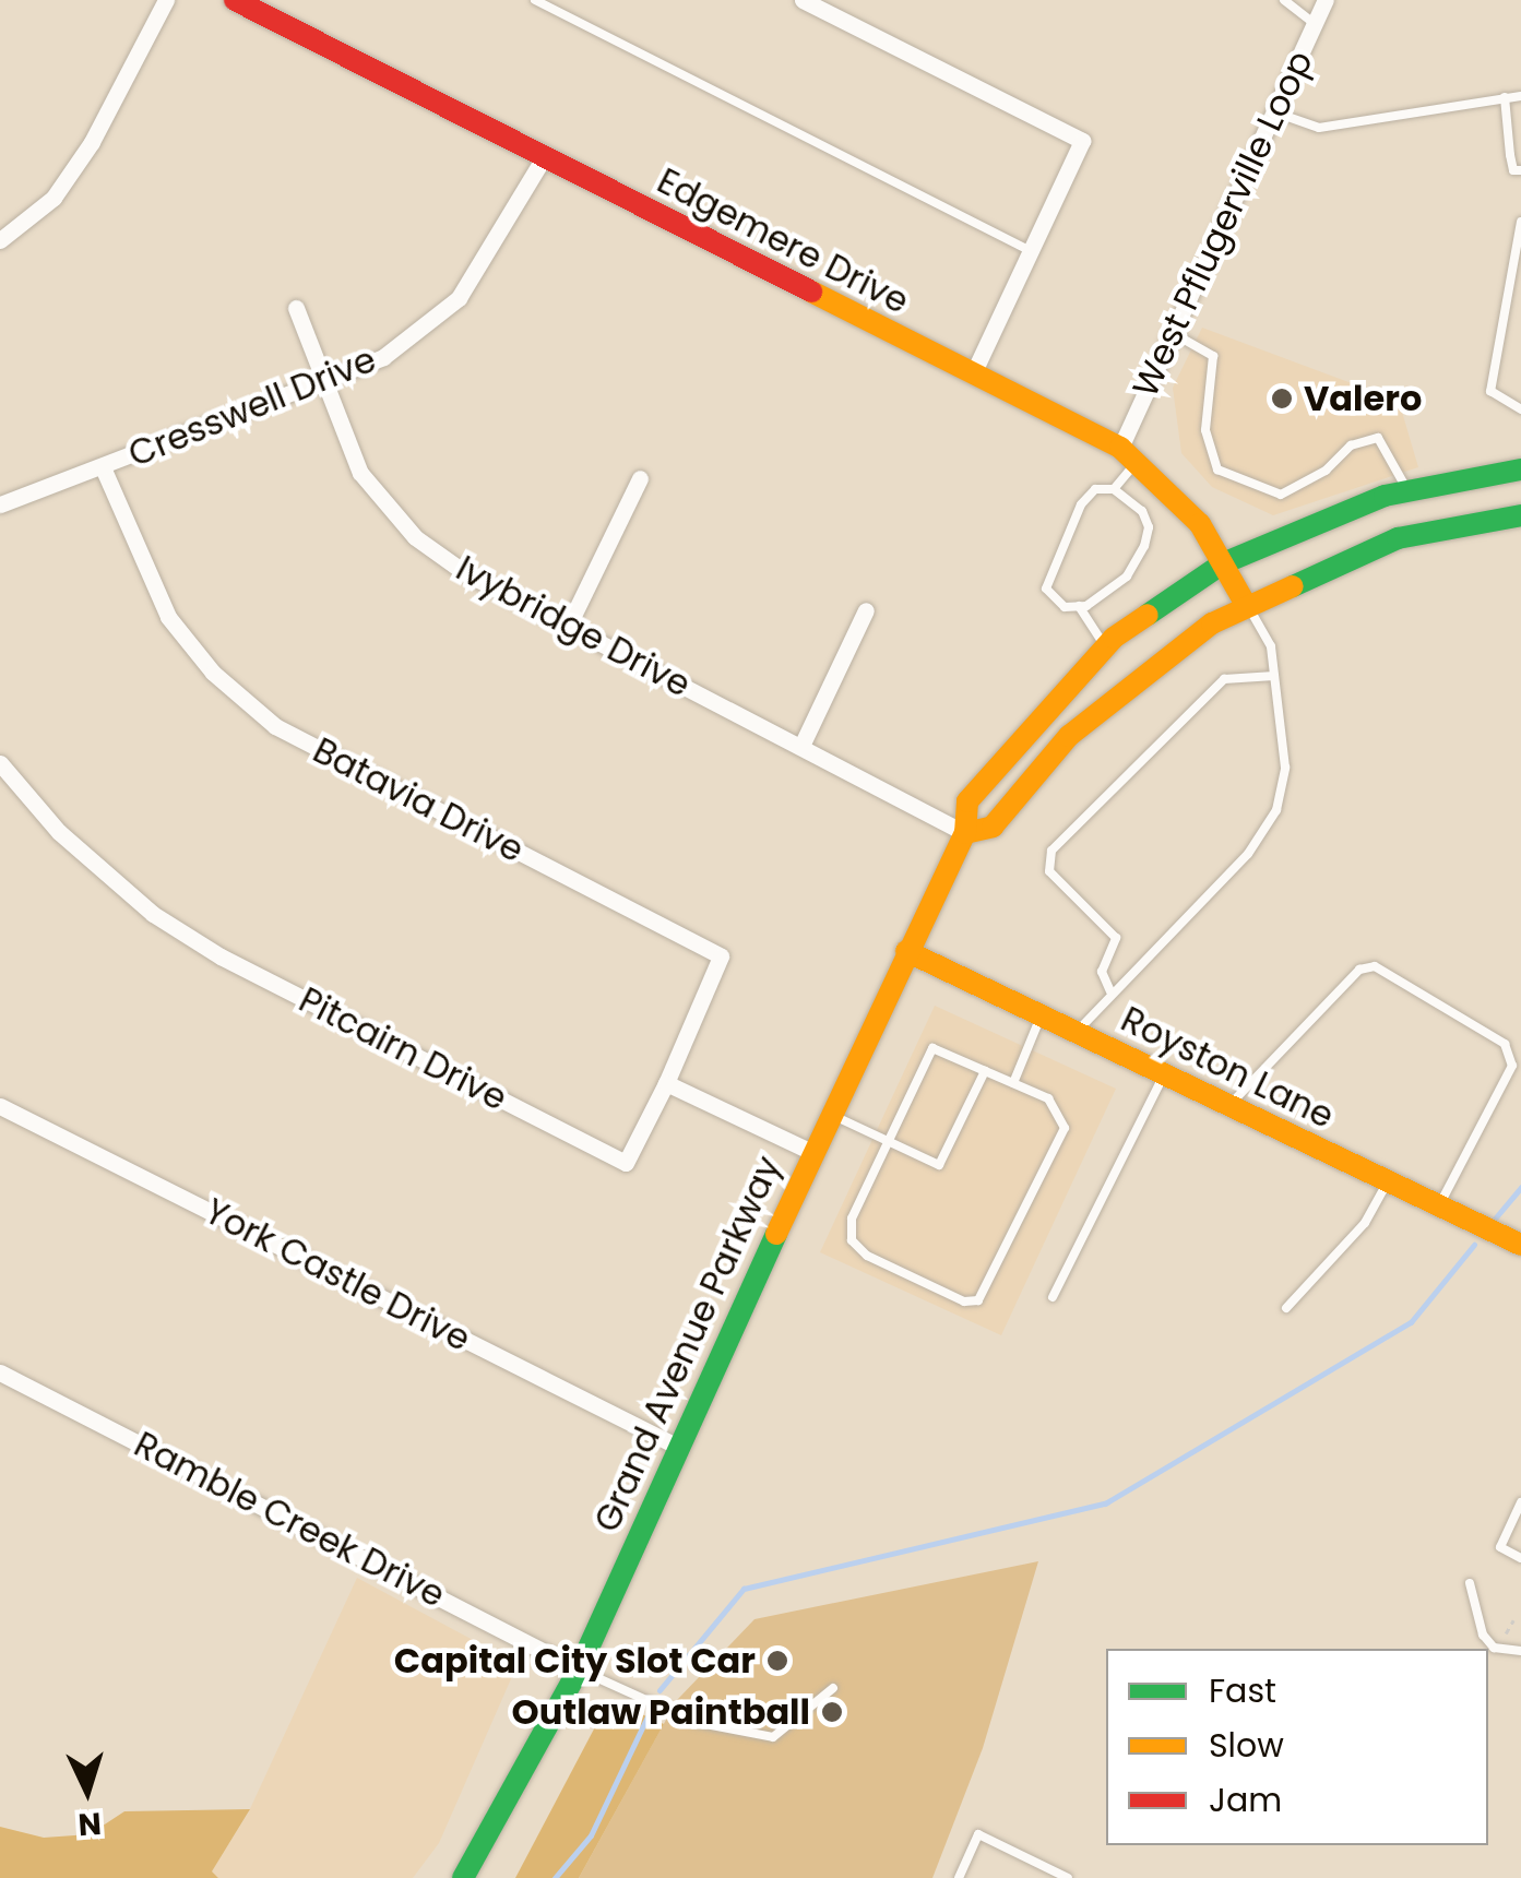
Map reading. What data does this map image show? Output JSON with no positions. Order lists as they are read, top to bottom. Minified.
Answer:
{"streets":{"main road":["Edgemere Drive","Royston Lane","Grand Avenue Parkway"],"street":["West Pflugerville Loop","Cresswell Drive","Ivybridge Drive","Batavia Drive","Pitcairn Drive","York Castle Drive","Ramble Creek Drive"]},"crossings":[["West Pflugerville Loop","Edgemere Drive"],["Edgemere Drive","Cresswell Drive"],["Edgemere Drive","Grand Avenue Parkway"],["Cresswell Drive","Ivybridge Drive"],["Cresswell Drive","Batavia Drive"],["Ivybridge Drive","Grand Avenue Parkway"],["Batavia Drive","Pitcairn Drive"],["Royston Lane","Grand Avenue Parkway"],["York Castle Drive","Grand Avenue Parkway"],["Grand Avenue Parkway","Ramble Creek Drive"]],"places":["Valero","Capital City Slot Car","Outlaw Paintball"],"legend":["Fast","Slow","Jam"],"north":"bottom"}
